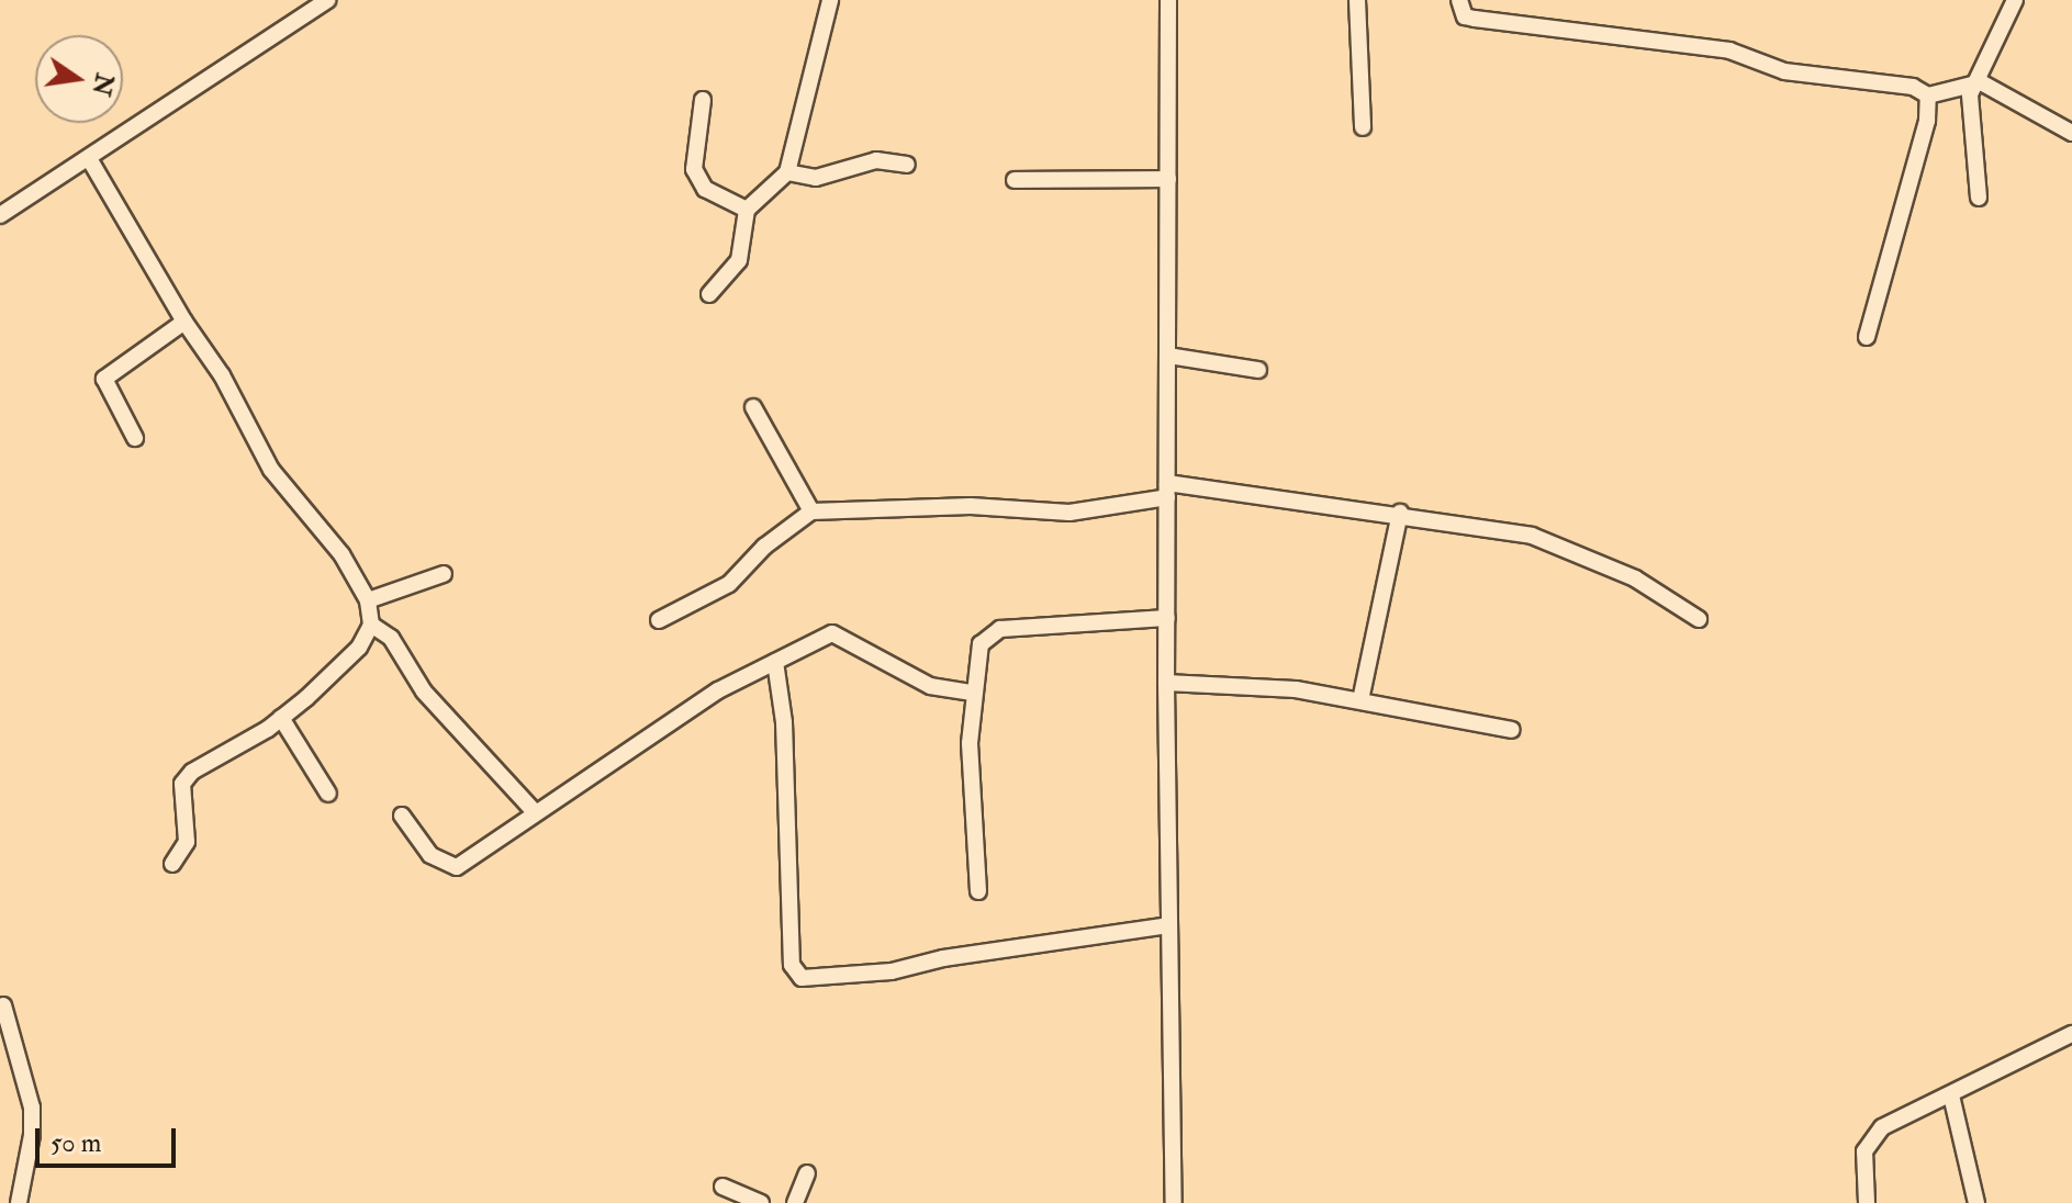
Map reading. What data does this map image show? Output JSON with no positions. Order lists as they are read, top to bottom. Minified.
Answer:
{"scale_bar":"50 m","north":"right"}
